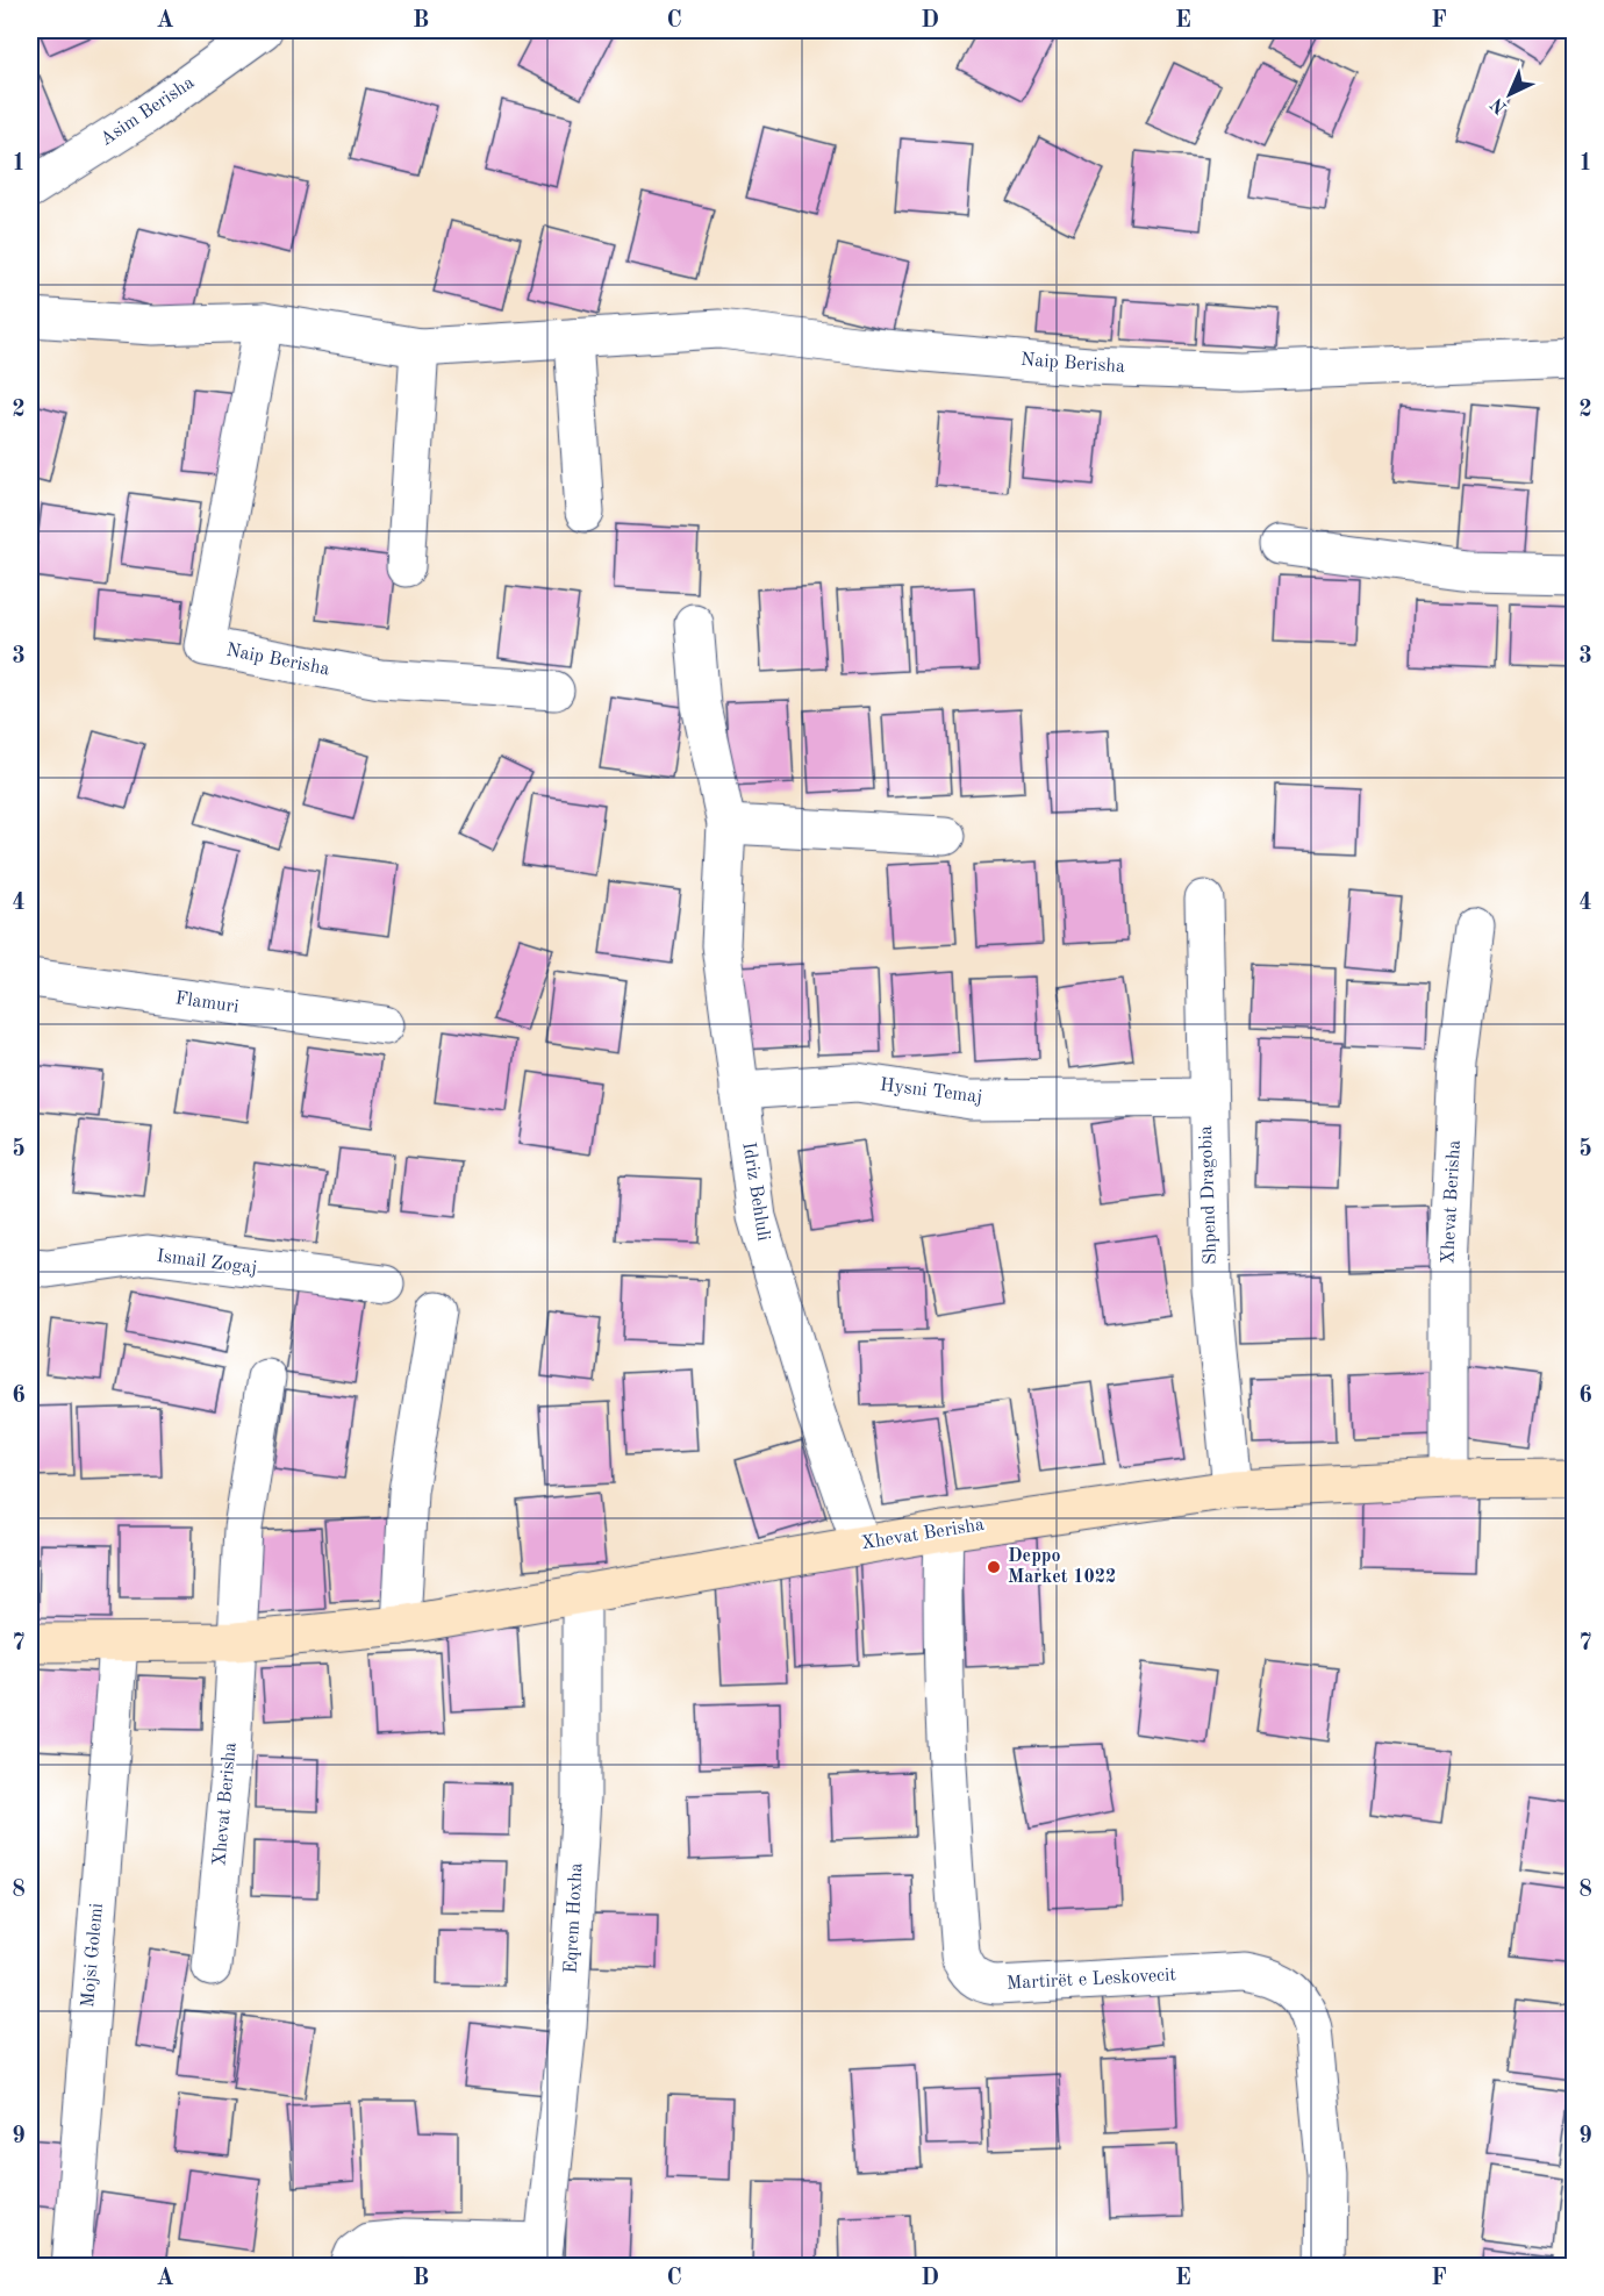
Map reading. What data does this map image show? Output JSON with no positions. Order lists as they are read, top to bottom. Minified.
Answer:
{"streets":{"street":["Asim Berisha","Naip Berisha","Flamuri","Hysni Temaj","Idriz Behluli","Shpend Dragobia","Xhevat Berisha","Ismail Zogaj","Eqrem Hoxha","Mojsi Golemi","Martirët e Leskovecit"]},"crossings":[["Hysni Temaj","Idriz Behluli"],["Hysni Temaj","Shpend Dragobia"],["Idriz Behluli","Xhevat Berisha"],["Shpend Dragobia","Xhevat Berisha"],["Xhevat Berisha","Eqrem Hoxha"],["Xhevat Berisha","Mojsi Golemi"],["Xhevat Berisha","Martirët e Leskovecit"]],"places":["Deppo Market 1022"],"north":"bottom left","grid":{"columns":["A","B","C","D","E","F"],"rows":["1","2","3","4","5","6","7","8","9"]}}
